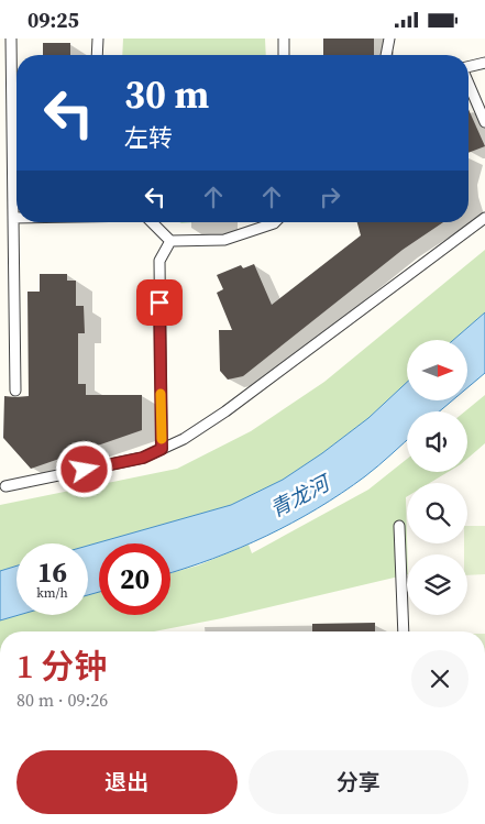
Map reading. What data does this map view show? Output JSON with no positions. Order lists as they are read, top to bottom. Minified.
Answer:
{"water":["青龙河"],"north":"right","page":{"status":"09:25","turn":["30 m","左转"],"speed":"16 km/h","limit":"20","heading":["1 分钟","80 m · 09:26"],"buttons":["退出","分享"]}}
